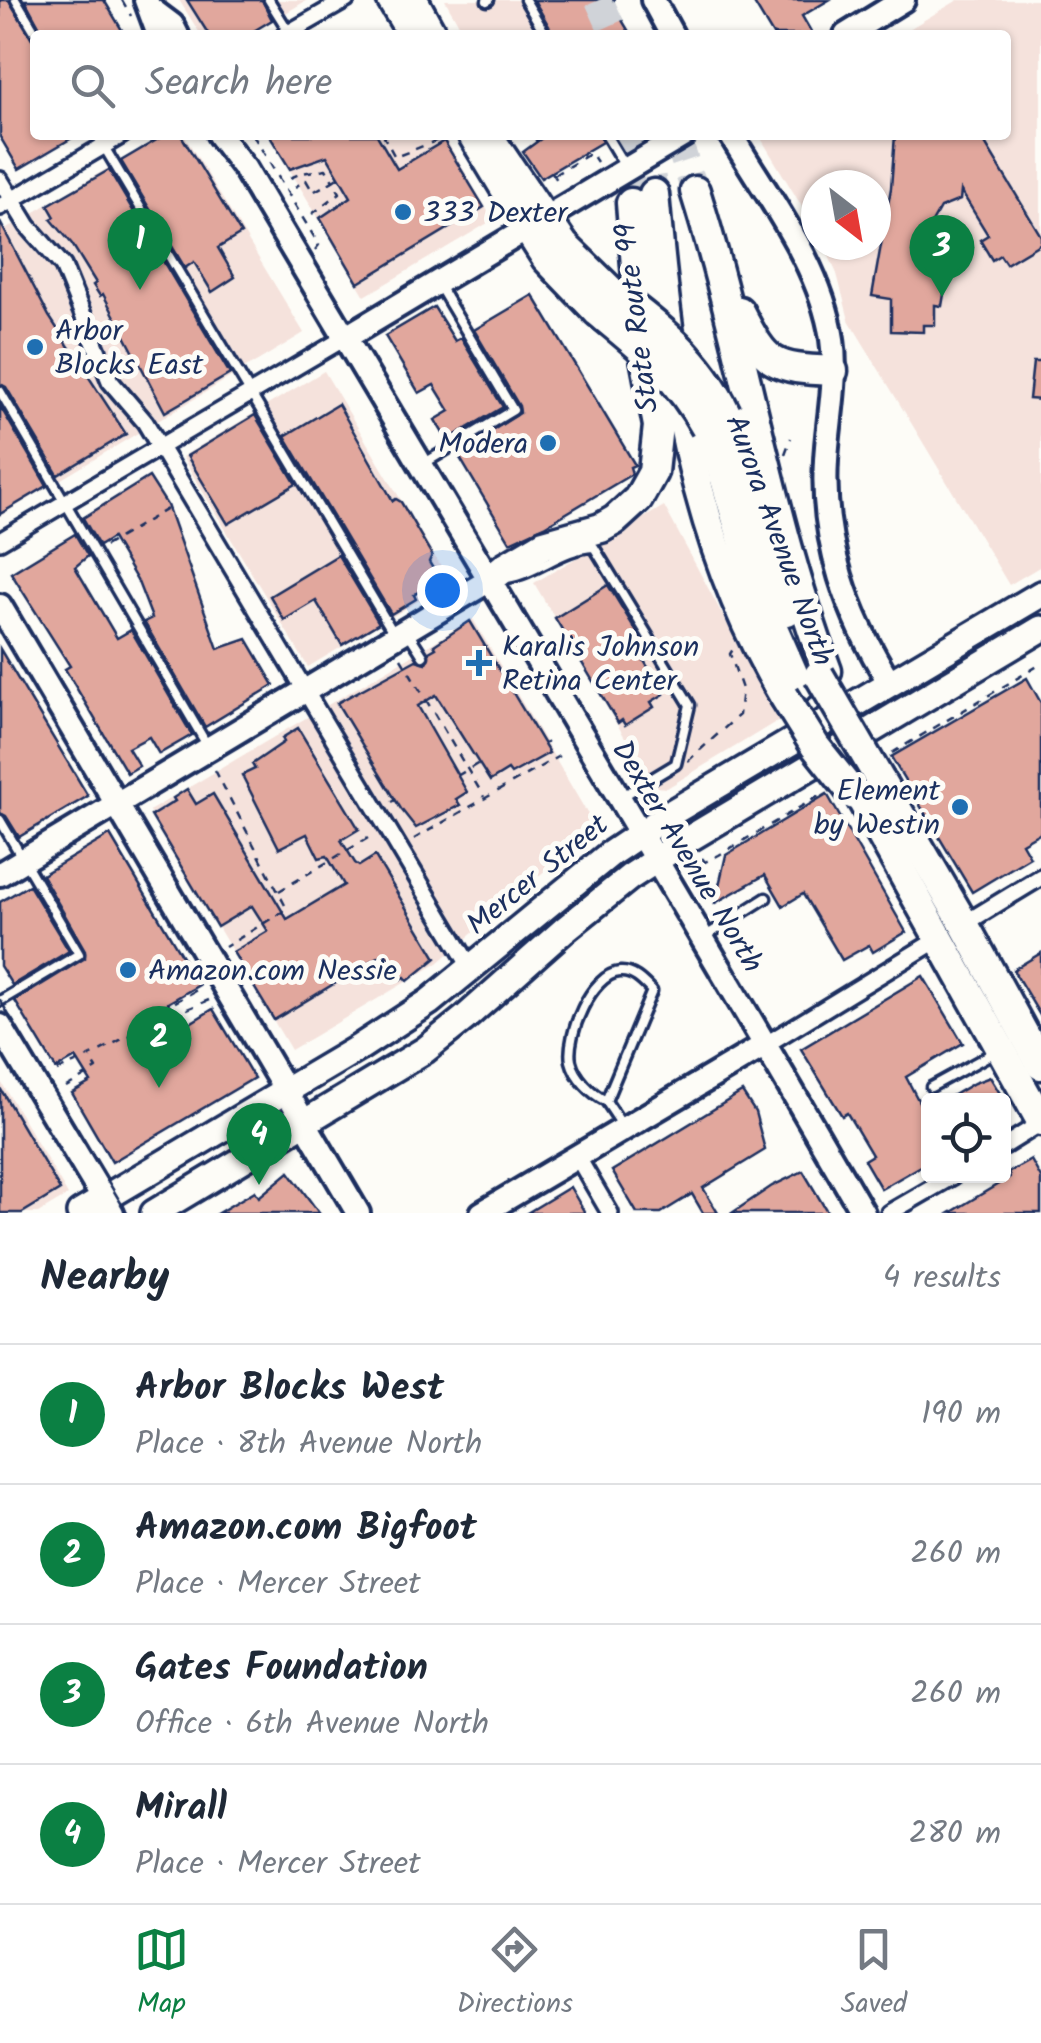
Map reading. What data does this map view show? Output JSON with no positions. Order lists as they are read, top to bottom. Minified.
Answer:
{"streets":{"highway":["State Route 99","Aurora Avenue North"],"main road":["Dexter Avenue North","Mercer Street"]},"crossings":[["State Route 99","Aurora Avenue North"],["State Route 99","Dexter Avenue North"],["Dexter Avenue North","Mercer Street"]],"places":{"other":["333 Dexter","Arbor Blocks East","Modera","Element by Westin","Amazon.com Nessie"],"health":["Karalis Johnson Retina Center"]},"north":"bottom right","page":{"search":"Search here","pins":["1","3","2","4"],"heading":["Nearby","4 results"],"list":[{"mark":"1","name":"Arbor Blocks West","note":"Place · 8th Avenue North","value":"190 m"},{"mark":"2","name":"Amazon.com Bigfoot","note":"Place · Mercer Street","value":"260 m"},{"mark":"3","name":"Gates Foundation","note":"Office · 6th Avenue North","value":"260 m"},{"mark":"4","name":"Mirall","note":"Place · Mercer Street","value":"280 m"}],"nav":["Map","Directions","Saved"]}}
